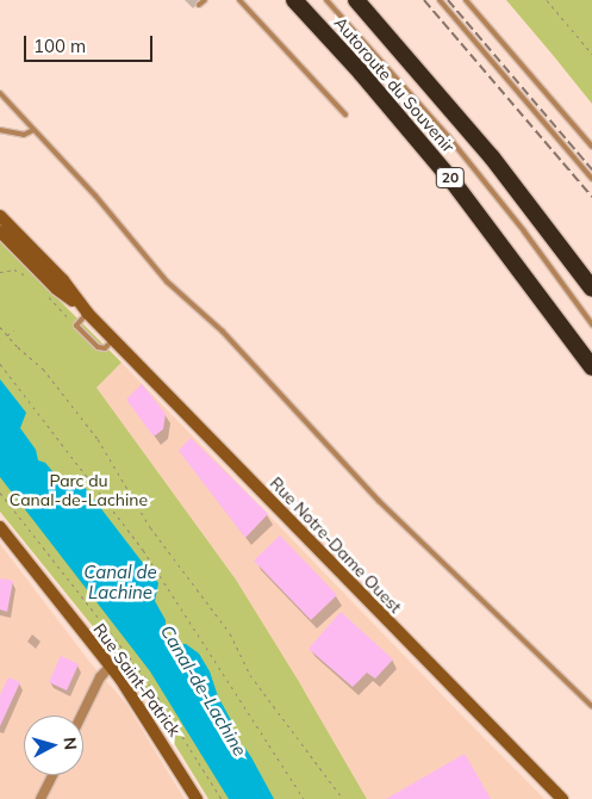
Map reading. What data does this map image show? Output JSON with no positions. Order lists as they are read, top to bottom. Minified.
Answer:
{"streets":{"highway":["Autoroute du Souvenir","20"],"main road":["Rue Notre-Dame Ouest","Rue Saint-Patrick"]},"water":["Canal de Lachine","Canal-de-Lachine"],"parks":["Parc du Canal-de-Lachine"],"scale_bar":"100 m","north":"right"}
